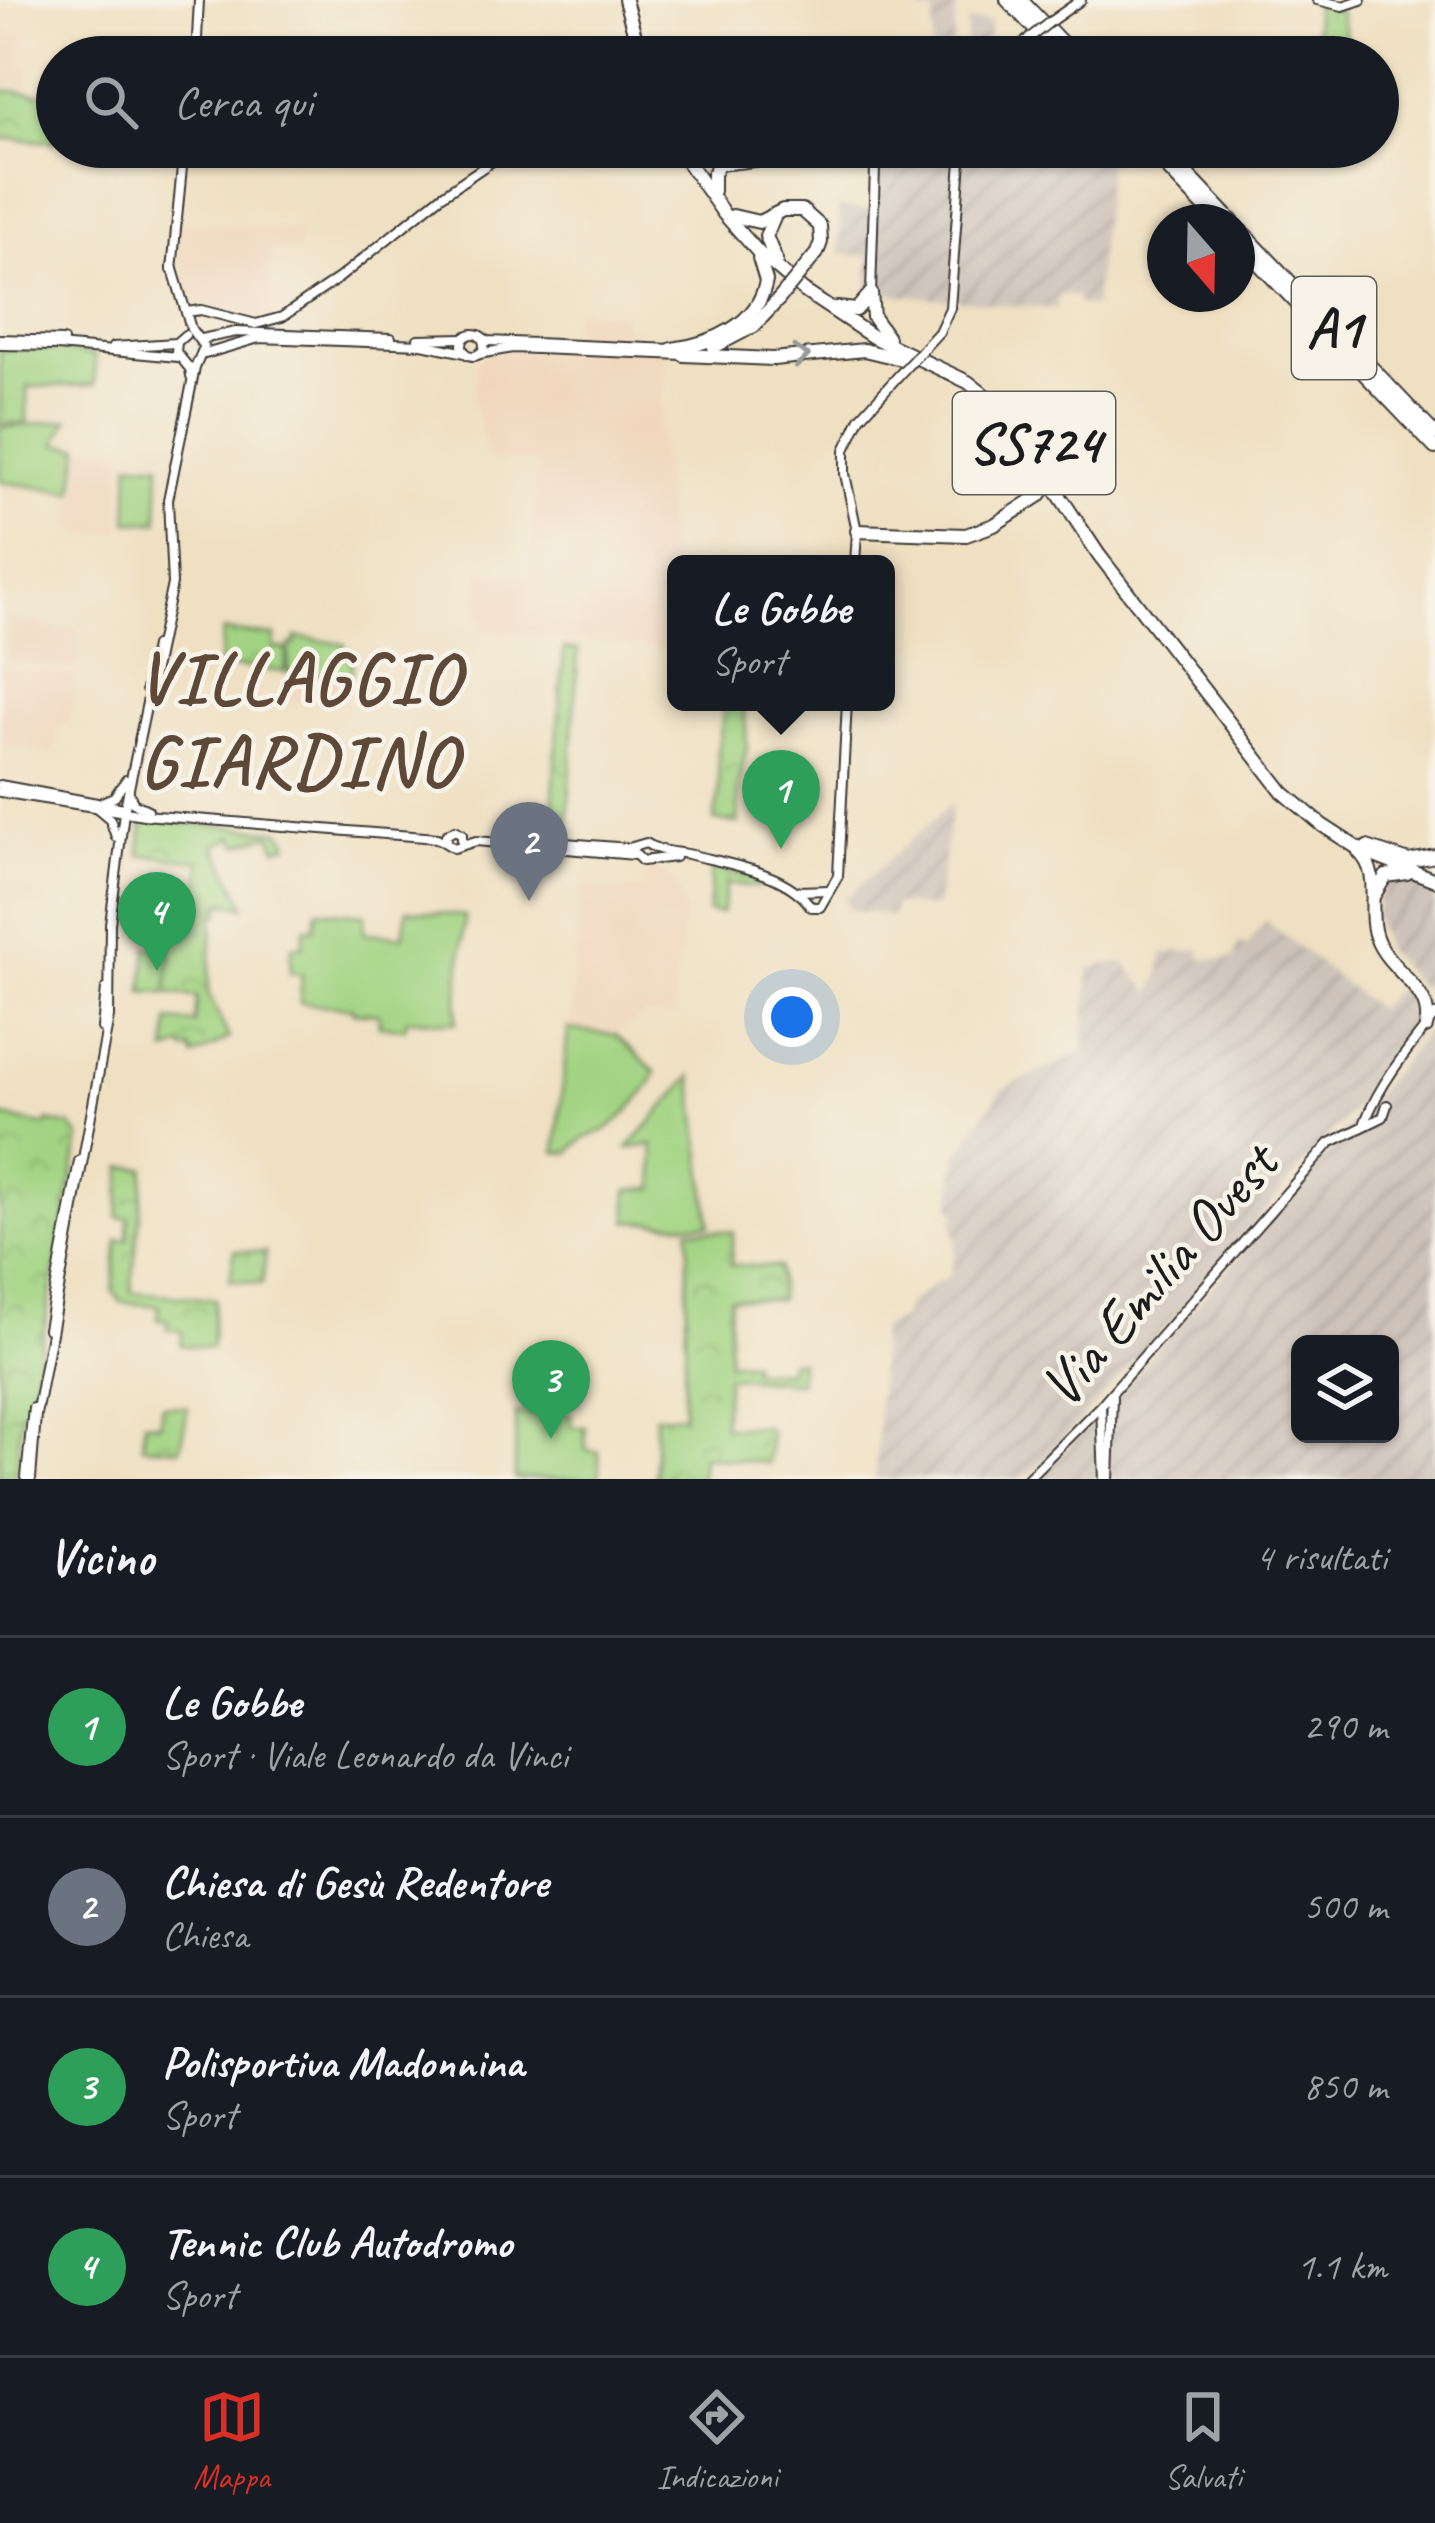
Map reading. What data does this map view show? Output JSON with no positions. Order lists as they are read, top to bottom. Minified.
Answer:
{"streets":{"highway":["A1","SS724"],"street":["Via Emilia Ovest"]},"districts":["VILLAGGIO GIARDINO"],"north":"bottom","page":{"search":"Cerca qui","popup":["Le Gobbe","Sport"],"pins":["1","2","4","3"],"heading":["Vicino","4 risultati"],"list":[{"mark":"1","name":"Le Gobbe","note":"Sport · Viale Leonardo da Vinci","value":"290 m"},{"mark":"2","name":"Chiesa di Gesù Redentore","note":"Chiesa","value":"500 m"},{"mark":"3","name":"Polisportiva Madonnina","note":"Sport","value":"850 m"},{"mark":"4","name":"Tennic Club Autodromo","note":"Sport","value":"1.1 km"}],"nav":["Mappa","Indicazioni","Salvati"]}}
